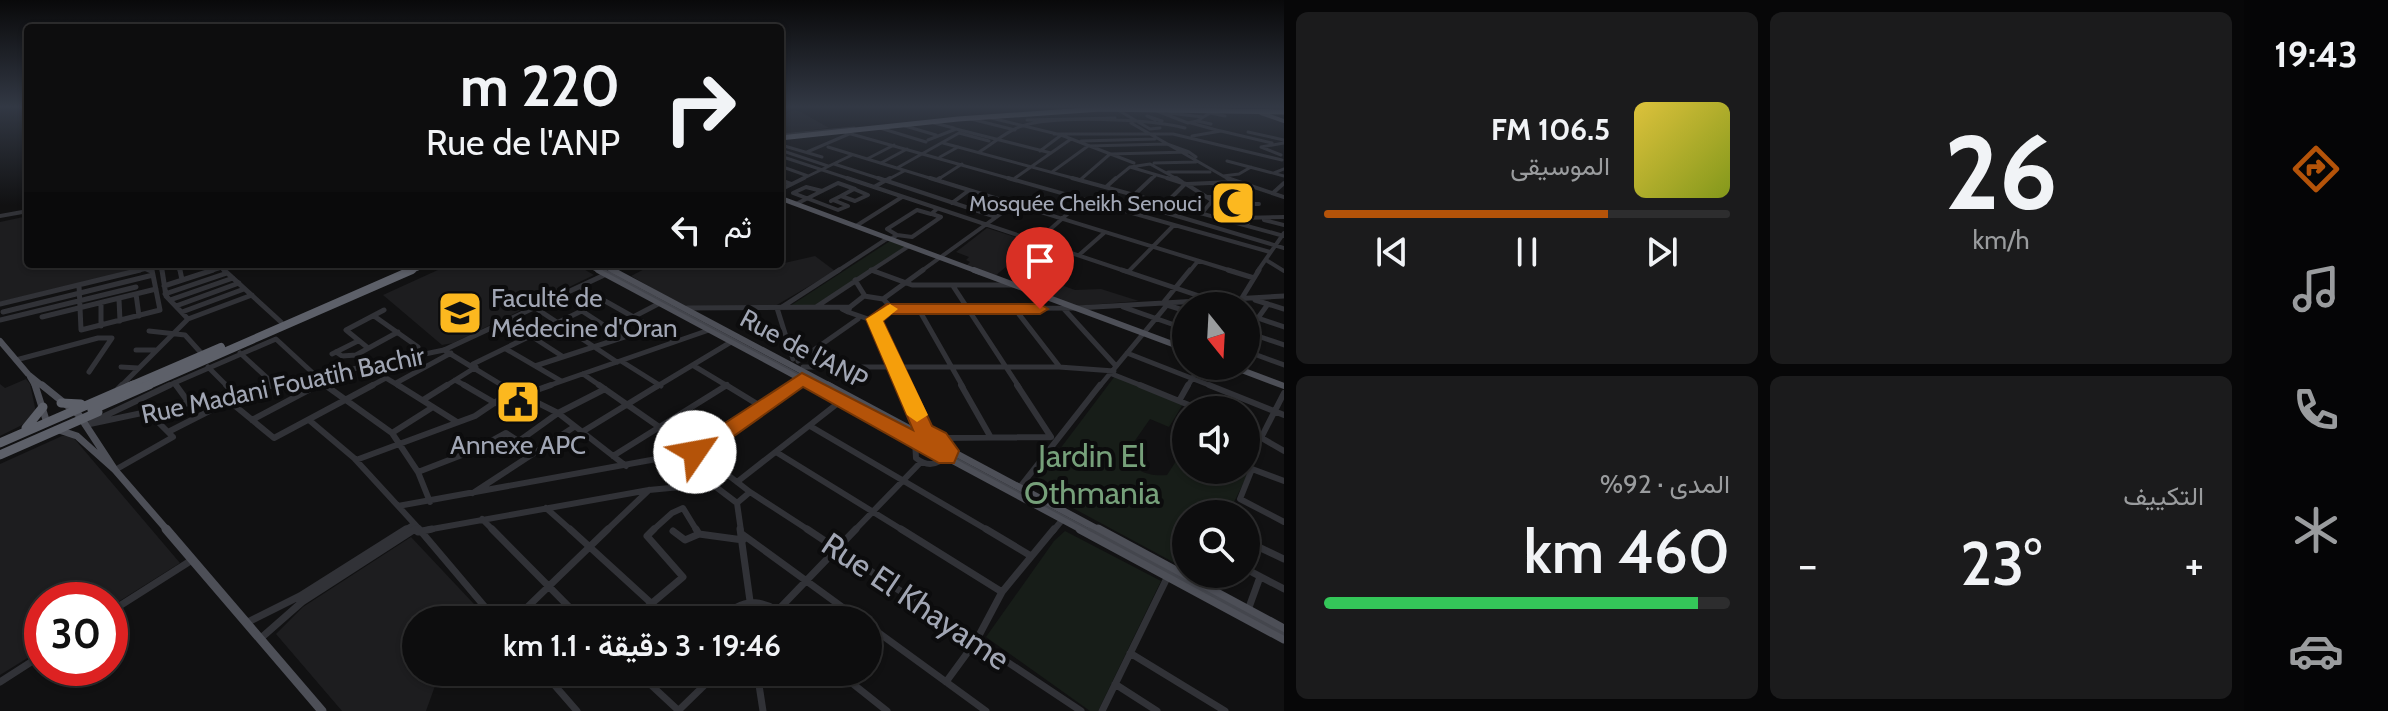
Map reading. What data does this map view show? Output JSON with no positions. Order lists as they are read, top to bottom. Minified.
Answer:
{"streets":{"main road":["Rue de l'ANP"],"street":["Rue Madani Fouatih Bachir","Rue El Khayame"]},"crossings":[["Rue de l'ANP","Rue Madani Fouatih Bachir"]],"parks":["Jardin El Othmania"],"places":{"mosque":["Mosquée Cheikh Senouci"],"school or university":["Faculté de Médecine d'Oran"],"public building":["Annexe APC"]},"north":"bottom","page":{"tabs":"19:43","tile":[["26","km/h"],"التكييف",["المدى · 92%","460 km"]],"turn":["220 m","Rue de l'ANP"],"song":["106.5 FM","الموسيقى"],"then":"ثم","heat":["−","23°","+"],"limit":"30","trip":"19:46 · 3 دقيقة · 1.1 km"}}
